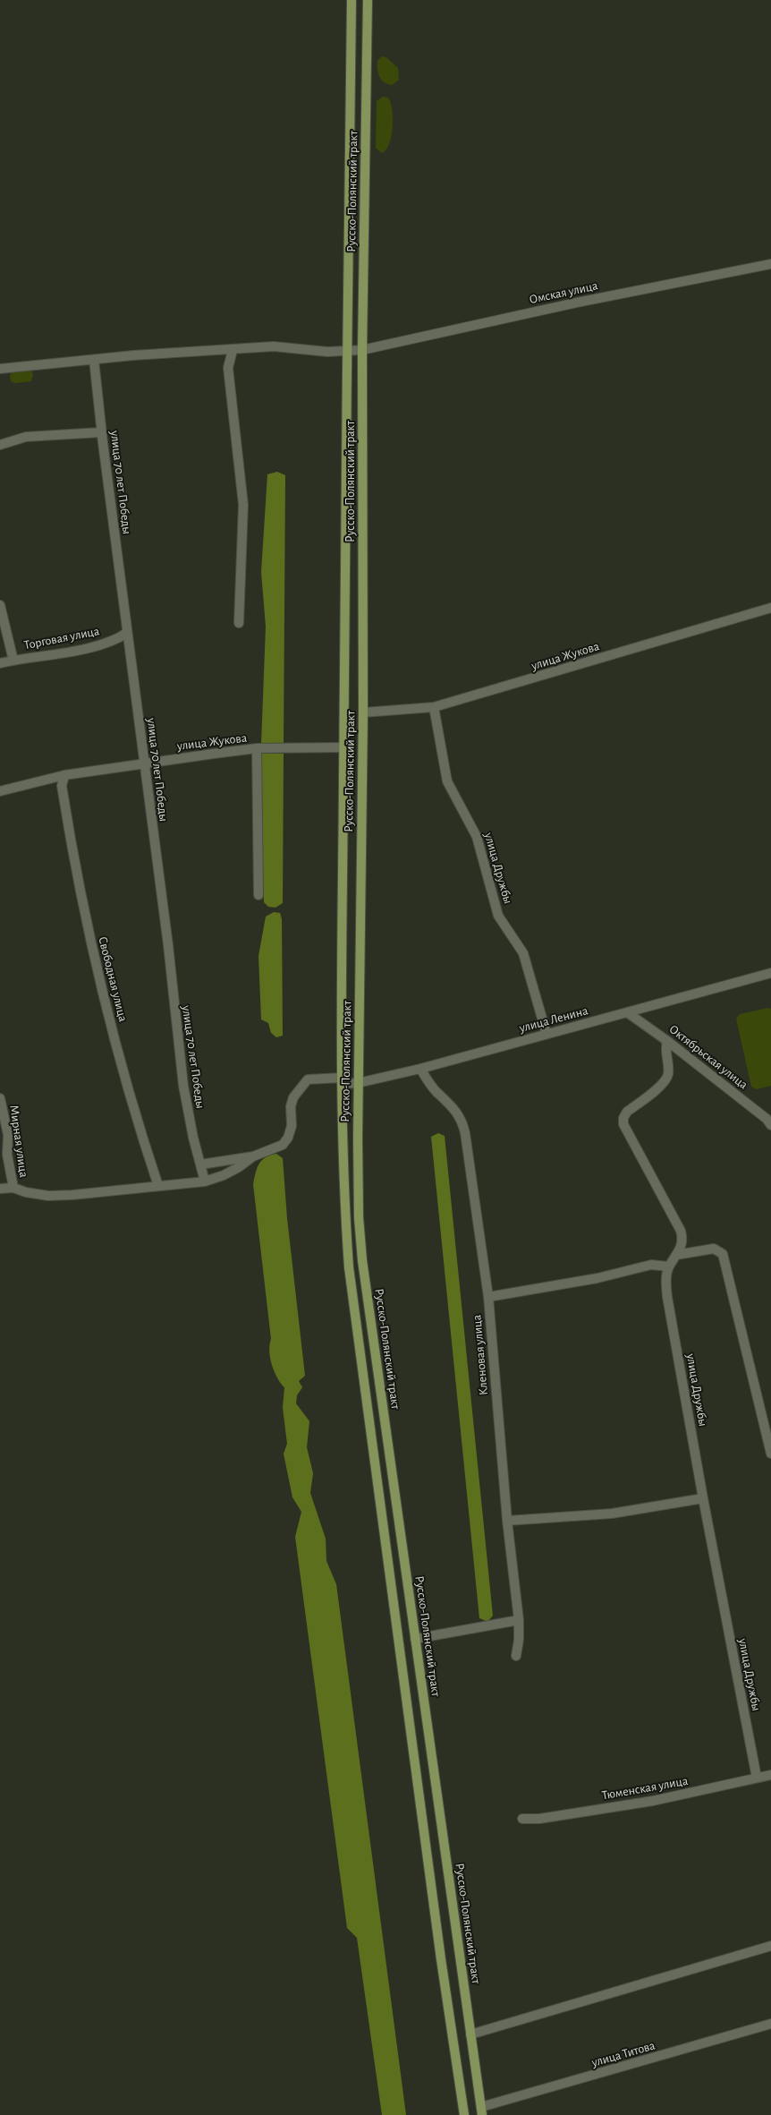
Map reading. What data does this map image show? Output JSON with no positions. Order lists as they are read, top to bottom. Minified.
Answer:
{"streets":{"main road":["Русско-Полянский тракт"],"street":["Омская улица","улица 70 лет Победы","Торговая улица","улица Жукова","улица Дружбы","Свободная улица","улица Ленина","Октябрьская улица","Мирная улица","Кленовая улица","Тюменская улица","улица Титова"]},"crossings":[["Русско-Полянский тракт","Омская улица"],["Русско-Полянский тракт","улица Жукова"],["Русско-Полянский тракт","улица Ленина"],["Русско-Полянский тракт","улица Титова"],["Омская улица","улица 70 лет Победы"],["улица 70 лет Победы","Торговая улица"],["улица 70 лет Победы","улица Жукова"],["улица Жукова","улица Дружбы"],["улица Жукова","Свободная улица"],["улица Дружбы","улица Ленина"],["улица Дружбы","Октябрьская улица"],["улица Дружбы","Тюменская улица"],["улица Ленина","Октябрьская улица"],["улица Ленина","Кленовая улица"]]}
